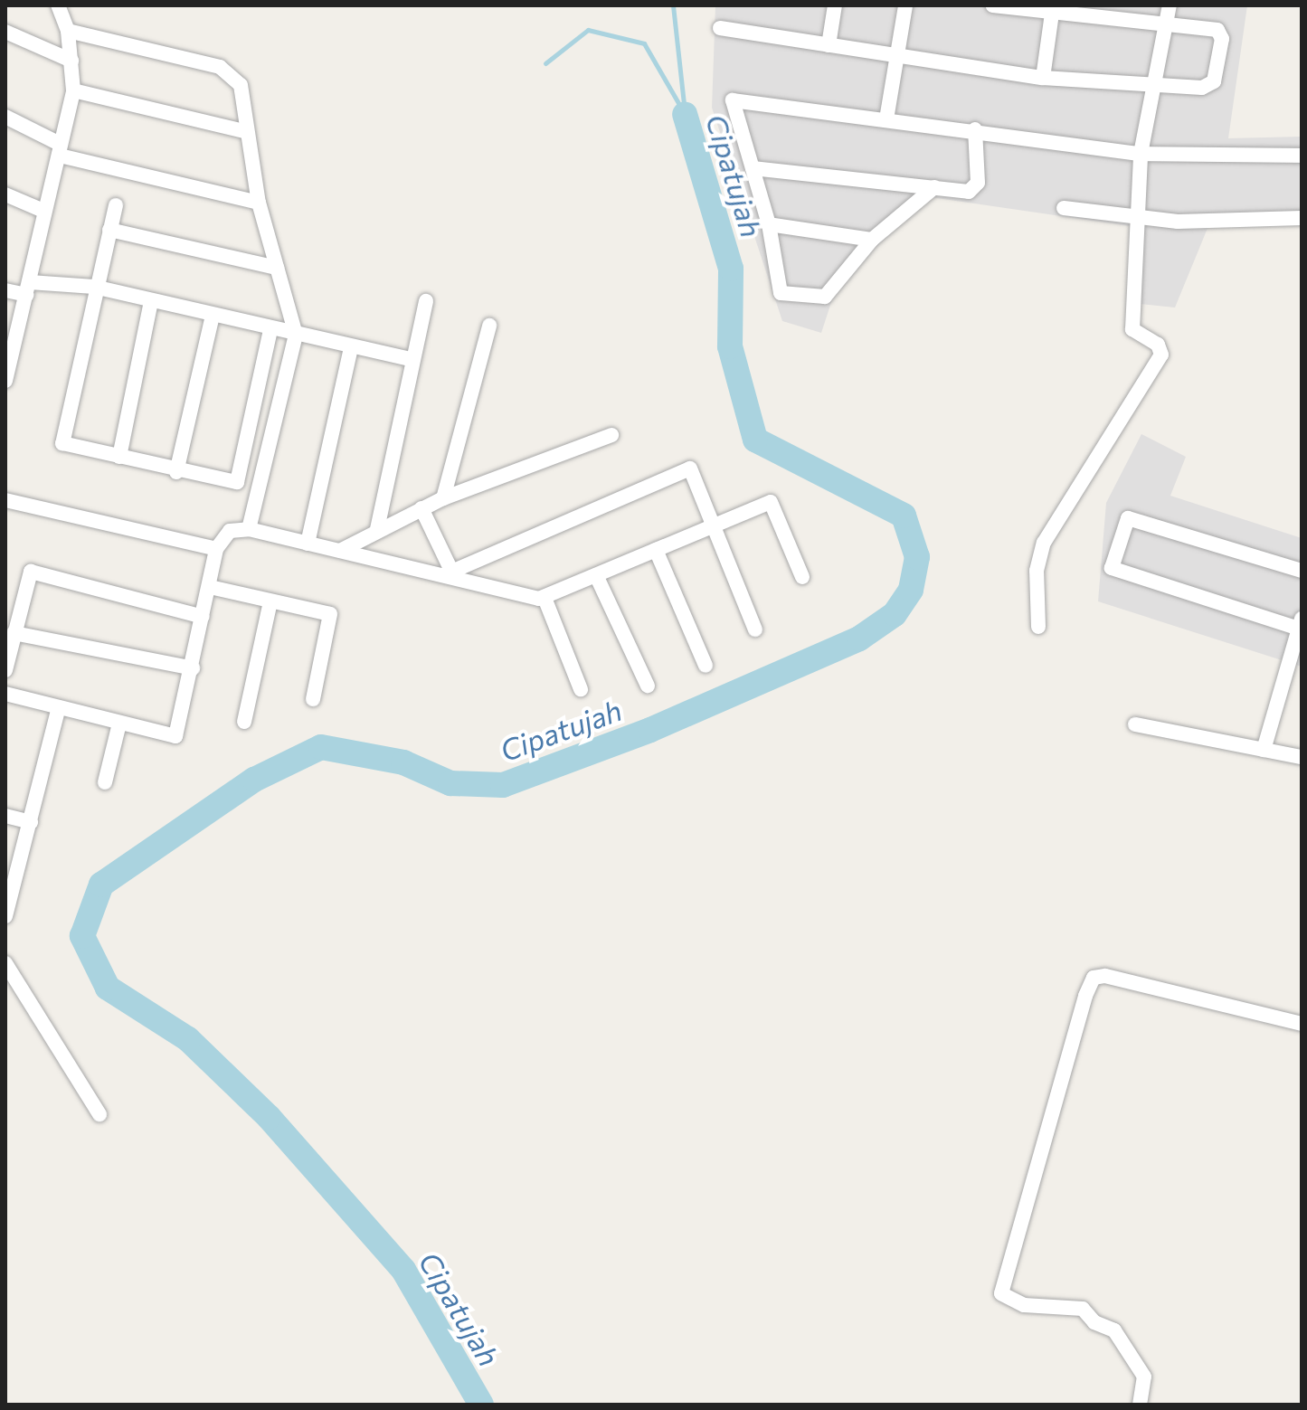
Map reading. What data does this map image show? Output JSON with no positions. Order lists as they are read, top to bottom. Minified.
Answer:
{"water":["Cipatujah"]}
